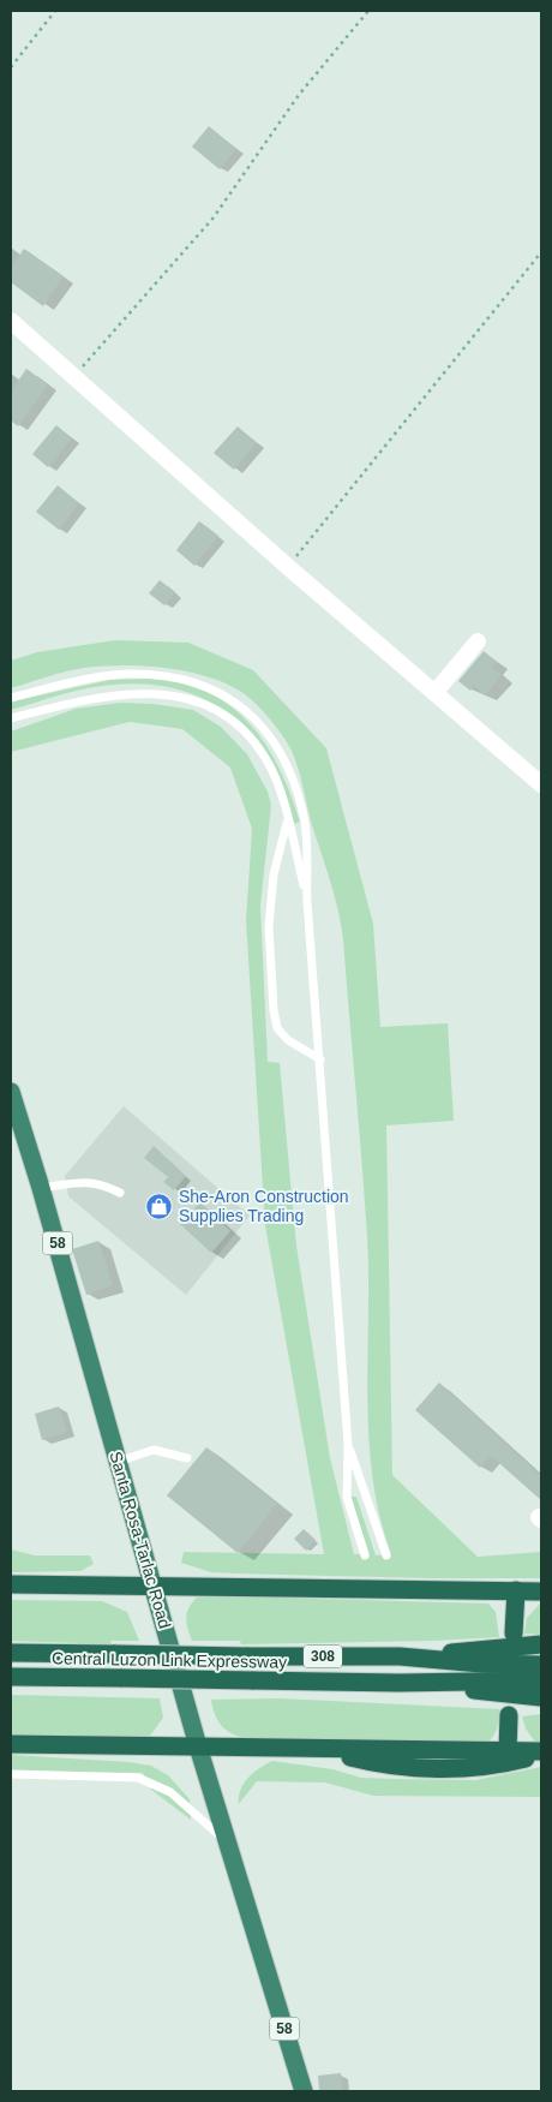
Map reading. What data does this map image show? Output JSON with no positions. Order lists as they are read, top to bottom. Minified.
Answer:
{"streets":{"highway":["58","Santa Rosa-Tarlac Road","308","Central Luzon Link Expressway"]},"places":{"shop":["She-Aron Construction Supplies Trading"]}}
